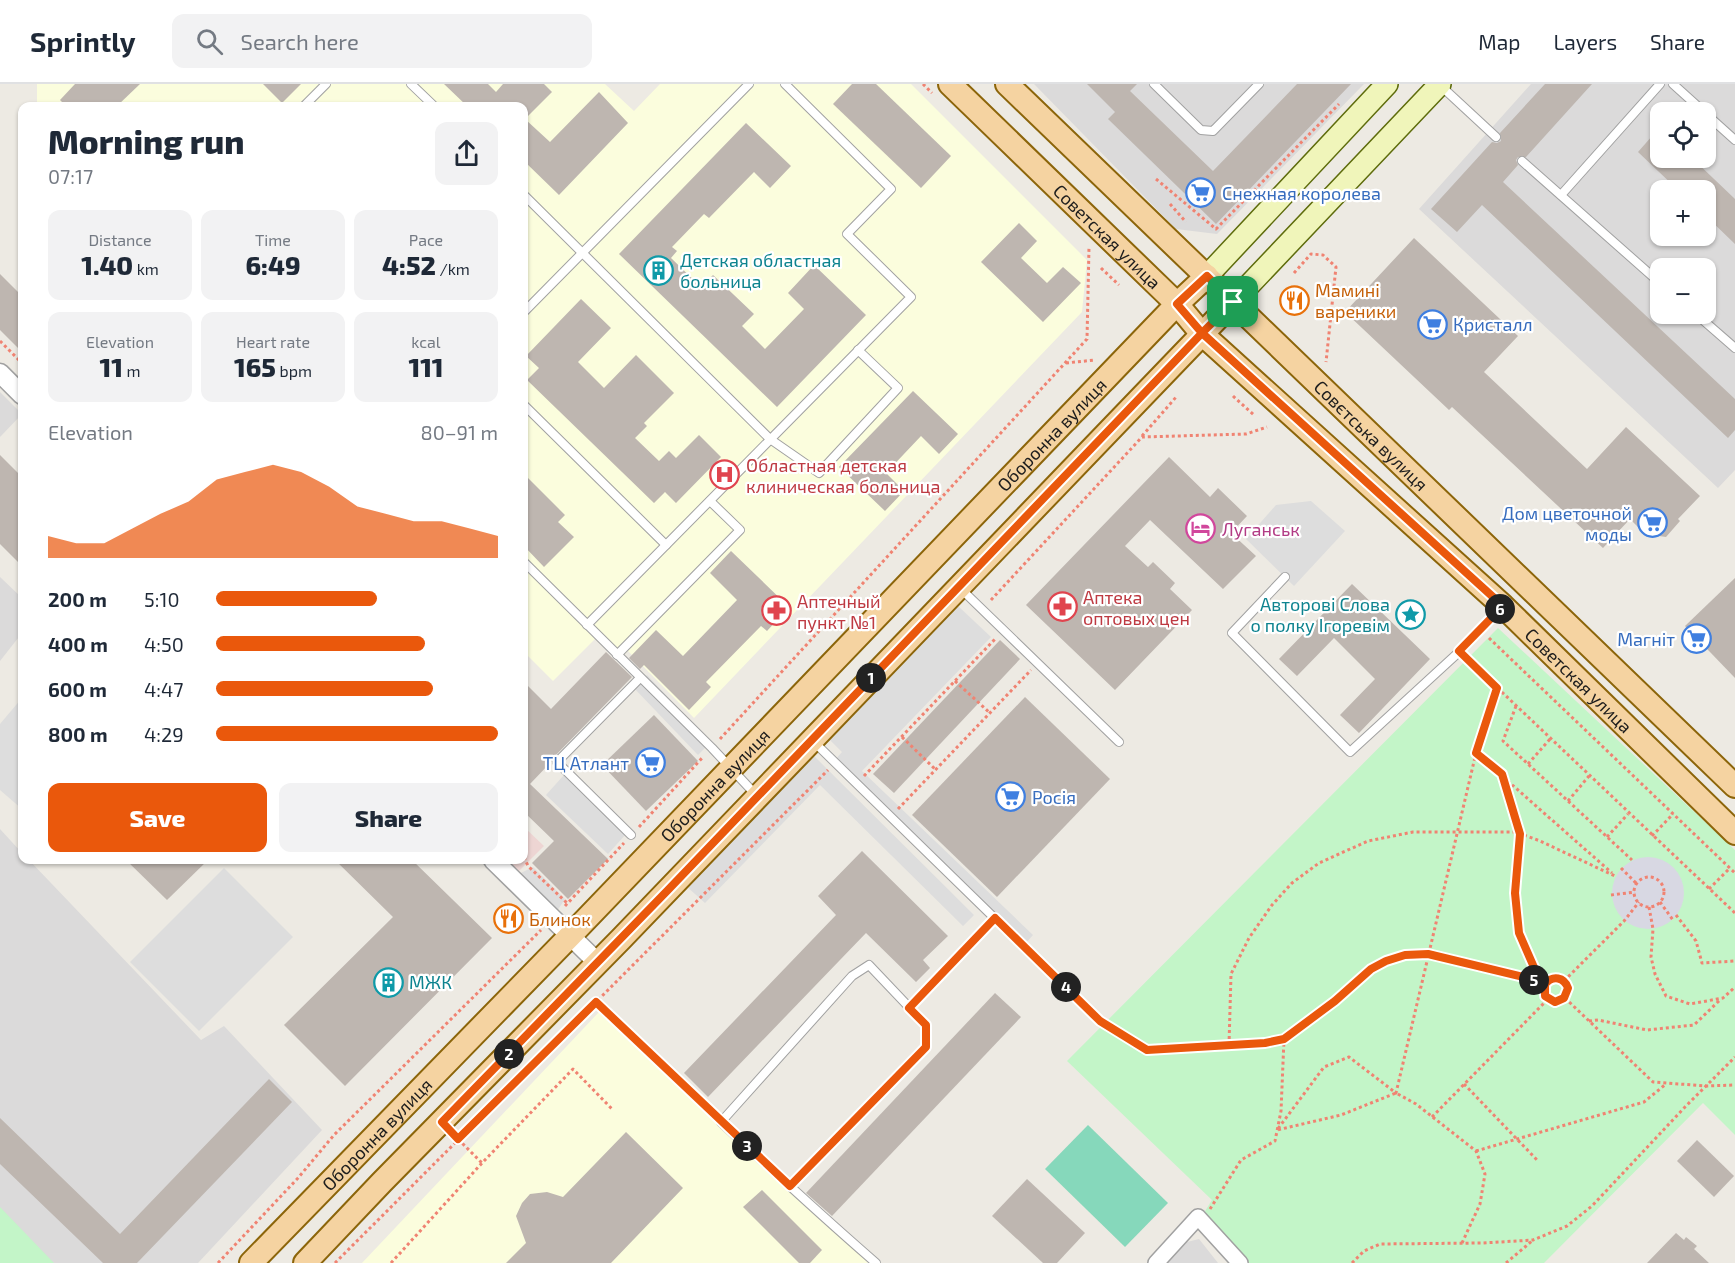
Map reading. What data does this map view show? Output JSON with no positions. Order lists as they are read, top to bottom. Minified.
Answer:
{"streets":{"main road":["Советская улица","Оборонна вулиця","Совєтська вулиця"]},"crossings":[["Советская улица","Оборонна вулиця"],["Оборонна вулиця","Совєтська вулиця"]],"places":{"supermarket":["Снежная королева","Кристалл","Дом цветочной моды","Магніт","ТЦ Атлант","Росія"],"building":["Детская областная больница","МЖК"],"restaurant":["Мамині вареники","Блинок"],"hospital":["Областная детская клиническая больница"],"hotel":["Луганськ"],"pharmacy":["Аптека оптовых цен","Аптечный пункт №1"],"place":["Авторові Слова о полку Ігоревім"]},"page":{"header":"Sprintly","search":"Search here","nav":["Map","Layers","Share"],"map_buttons":["+","−"],"heading":["Morning run","07:17"],"stats":[["Distance","1.40 km"],["Time","6:49"],["Pace","4:52 /km"],["Elevation","11 m"],["Heart rate","165 bpm"],["kcal","111"]],"chart":["Elevation","80–91 m"],"list":[{"name":"200 m","note":"5:10"},{"name":"400 m","note":"4:50"},{"name":"600 m","note":"4:47"},{"name":"800 m","note":"4:29"}],"pins":["6","1","5","4","2","3"],"buttons":["Save","Share"]}}
